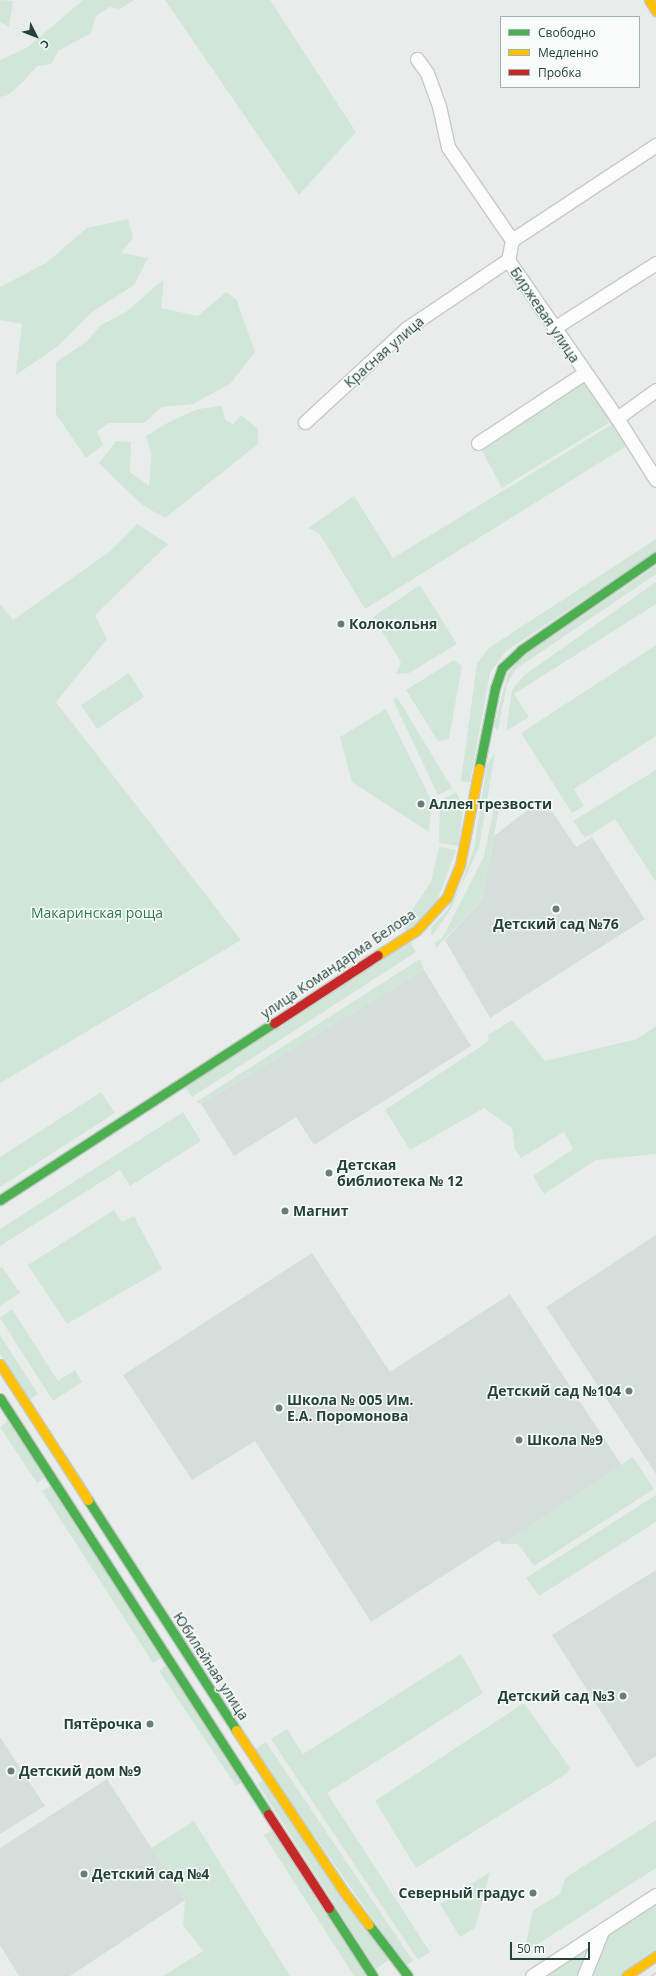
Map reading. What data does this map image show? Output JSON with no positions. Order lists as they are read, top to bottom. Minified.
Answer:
{"streets":{"street":["Биржевая улица","Красная улица","улица Командарма Белова","Юбилейная улица"]},"crossings":[["Биржевая улица","Красная улица"]],"parks":["Макаринская роща"],"places":["Колокольня","Аллея трезвости","Детский сад №76","Детская библиотека № 12","Магнит","Детский сад №104","Школа № 005 Им. Е.А. Поромонова","Школа №9","Детский сад №3","Пятёрочка","Детский дом №9","Детский сад №4","Северный градус"],"legend":["Свободно","Медленно","Пробка"],"scale_bar":"50 m","north":"bottom right"}
